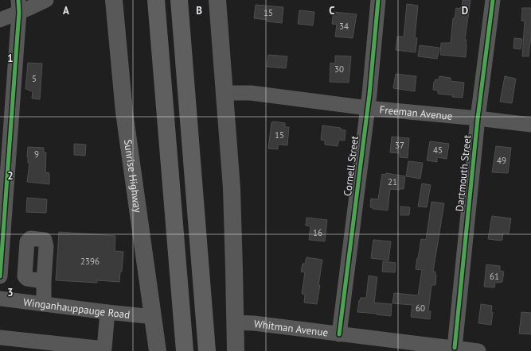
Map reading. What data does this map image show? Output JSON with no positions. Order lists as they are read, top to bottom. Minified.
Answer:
{"streets":{"main road":["Sunrise Highway"],"street":["Freeman Avenue","Cornell Street","Dartmouth Street","Winganhauppauge Road","Whitman Avenue"]},"crossings":[["Freeman Avenue","Cornell Street"],["Freeman Avenue","Dartmouth Street"],["Cornell Street","Whitman Avenue"],["Dartmouth Street","Whitman Avenue"],["Sunrise Highway","Winganhauppauge Road"]],"house_numbers":["15","34","30","5","15","37","45","9","49","21","16","2396","61","60"],"grid":{"columns":["A","B","C","D"],"rows":["1","2","3"]}}
